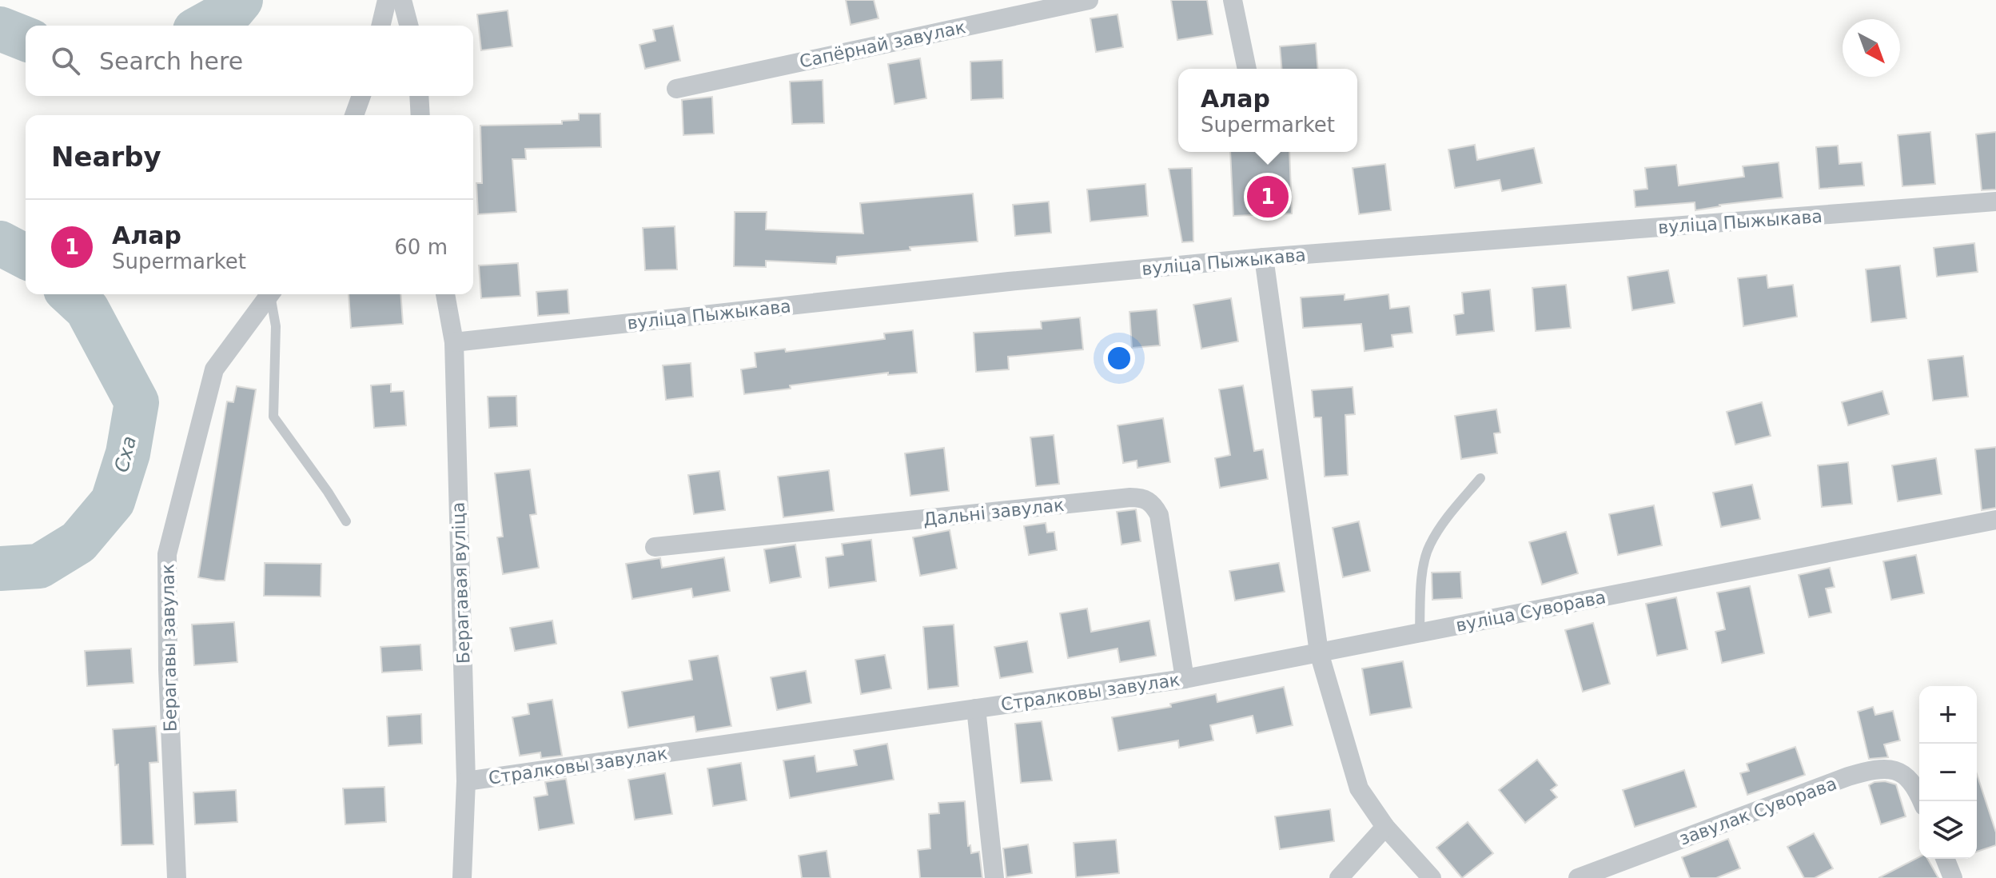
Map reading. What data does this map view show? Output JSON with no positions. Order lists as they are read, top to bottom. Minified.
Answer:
{"streets":{"street":["Сапёрнай завулак","вуліца Пыжыкава","Дальні завулак","Берагавая вуліца","вуліца Суворава","Берагавы завулак","Стралковы завулак","завулак Суворава"]},"crossings":[["вуліца Пыжыкава","Берагавая вуліца"],["Дальні завулак","Стралковы завулак"],["Берагавая вуліца","Стралковы завулак"],["вуліца Суворава","Стралковы завулак"]],"water":["Сха"],"north":"bottom right","page":{"search":"Search here","popup":["Алар","Supermarket"],"heading":"Nearby","pins":"1","list":[{"mark":"1","name":"Алар","note":"Supermarket","value":"60 m"}],"map_buttons":["+","−"]}}
